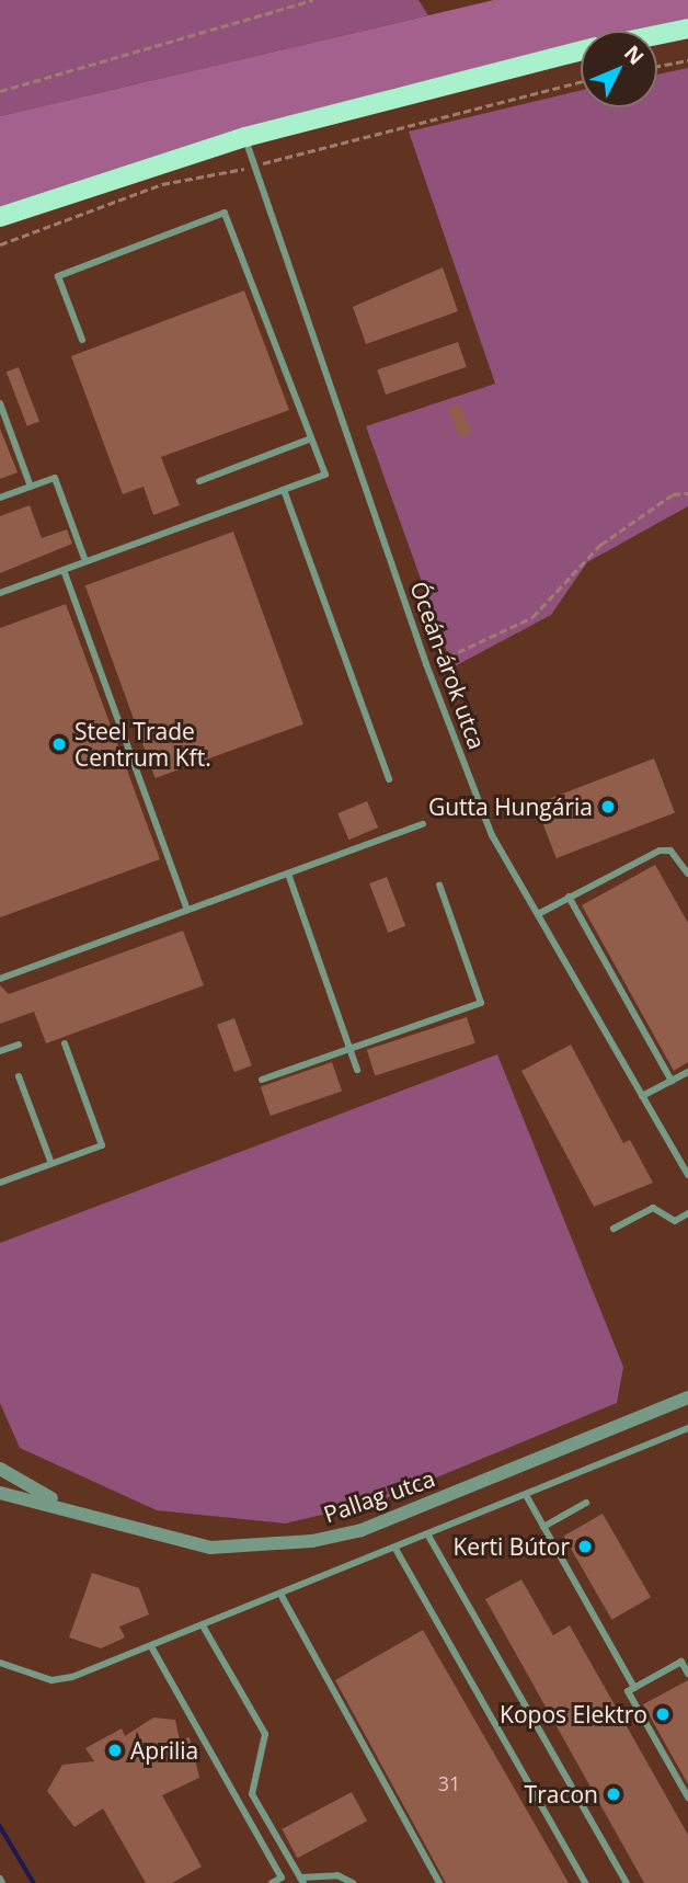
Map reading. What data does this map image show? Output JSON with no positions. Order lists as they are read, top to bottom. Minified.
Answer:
{"streets":{"street":["Pallag utca"],"lane":["Óceán-árok utca"]},"places":["Steel Trade Centrum Kft.","Gutta Hungária","Kerti Bútor","Kopos Elektro","Aprilia","Tracon"],"house_numbers":["31"],"north":"top right"}
